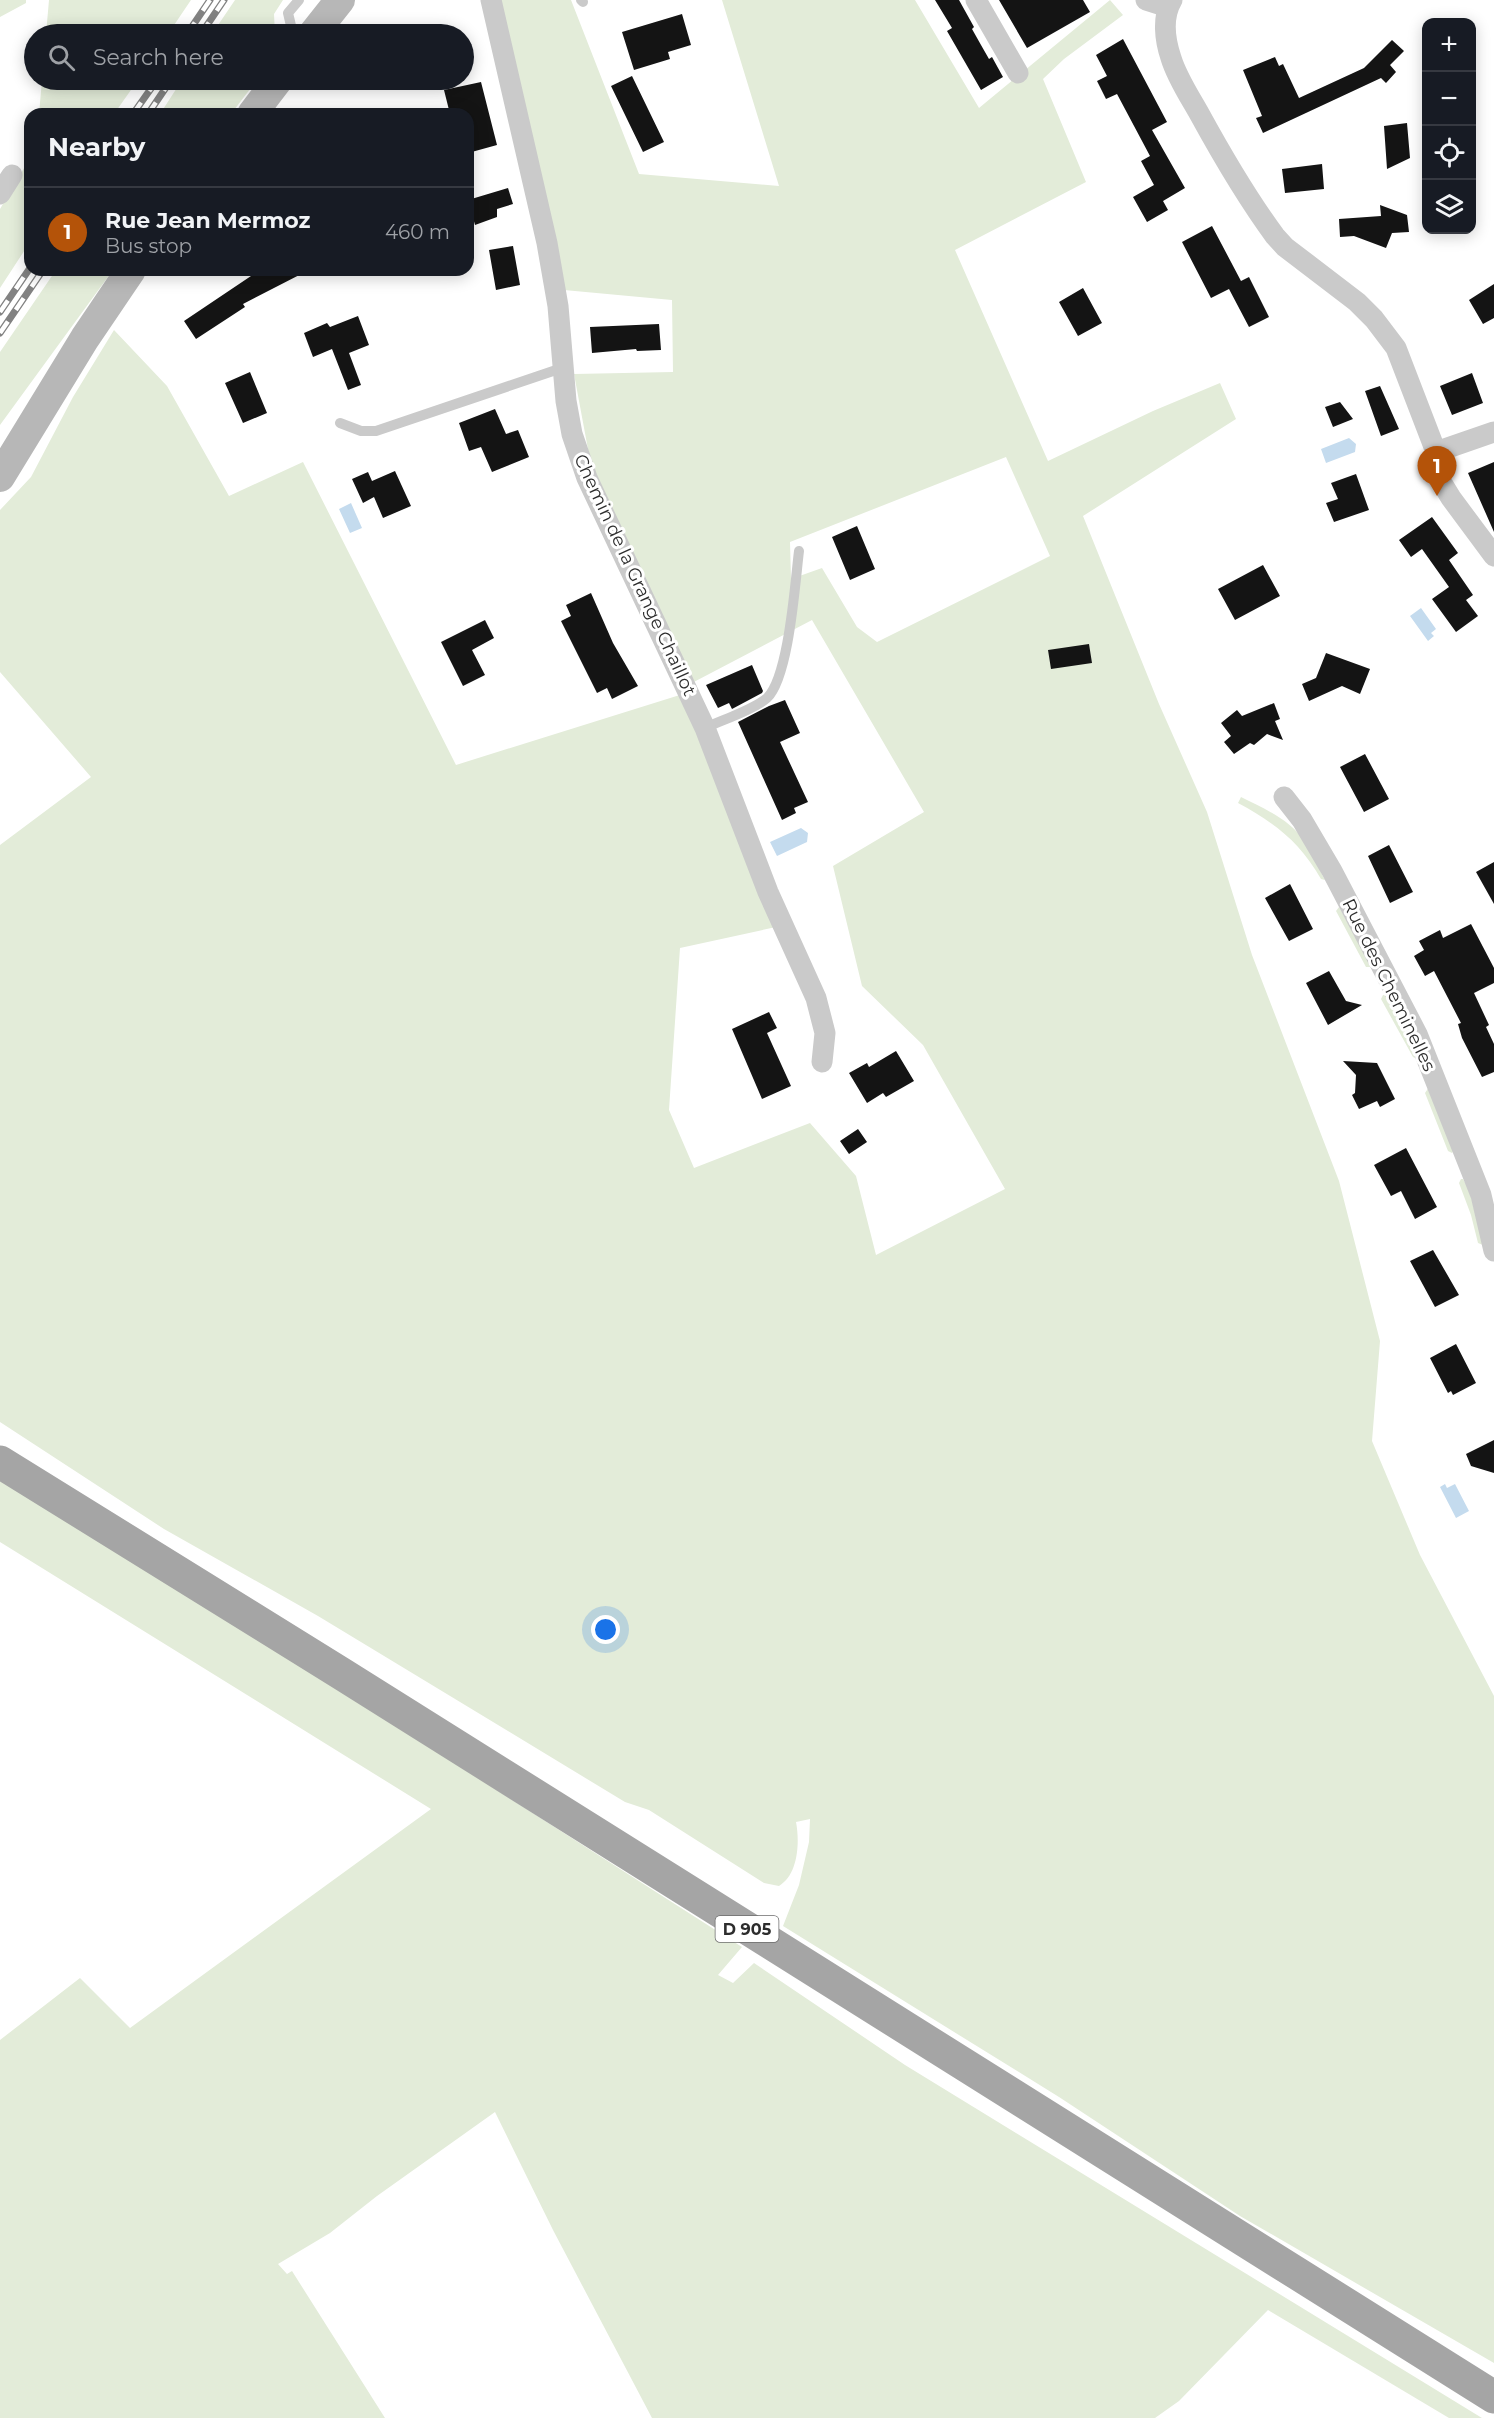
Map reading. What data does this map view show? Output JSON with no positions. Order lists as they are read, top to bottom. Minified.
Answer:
{"streets":{"main road":["D 905"],"street":["Chemin de la Grange Chaillot","Rue des Cheminelles"]},"page":{"map_buttons":["+","−"],"search":"Search here","heading":"Nearby","list":[{"mark":"1","name":"Rue Jean Mermoz","note":"Bus stop","value":"460 m"}],"pins":"1"}}
